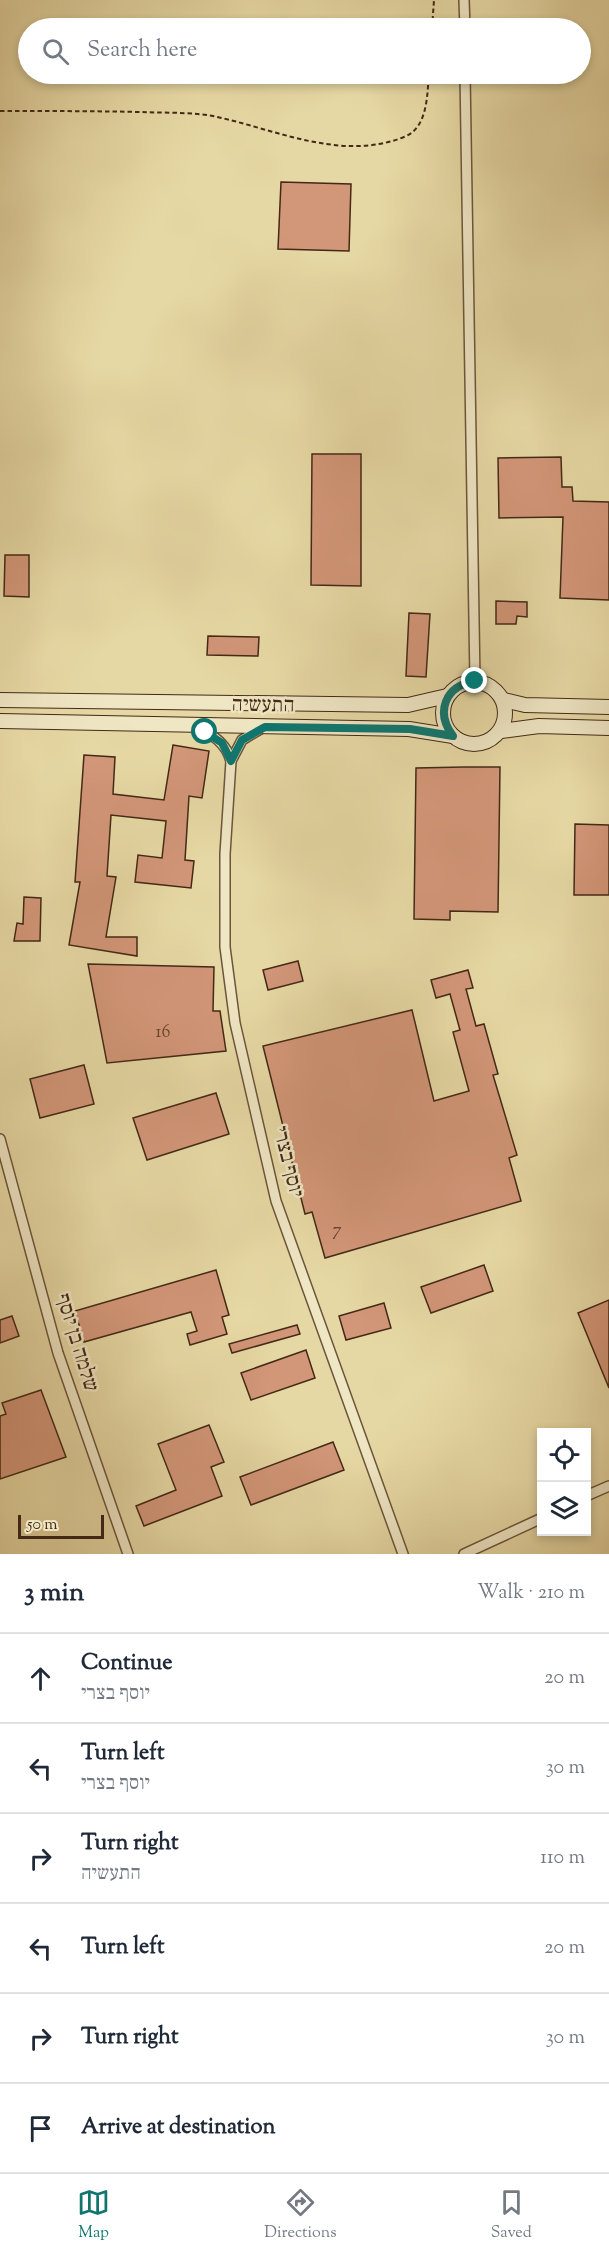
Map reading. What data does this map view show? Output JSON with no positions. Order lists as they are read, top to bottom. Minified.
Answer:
{"streets":{"street":["התעשיה","יוסף בצרי","שלמה בן יוסף"]},"house_numbers":["16","7"],"scale_bar":"50 m","page":{"search":"Search here","scale":"50 m","heading":["3 min","Walk · 210 m"],"list":[["Continue","יוסף בצרי","20 m"],["Turn left","יוסף בצרי","30 m"],["Turn right","התעשיה","110 m"],["Turn left","20 m"],["Turn right","30 m"],"Arrive at destination"],"nav":["Map","Directions","Saved"]}}
